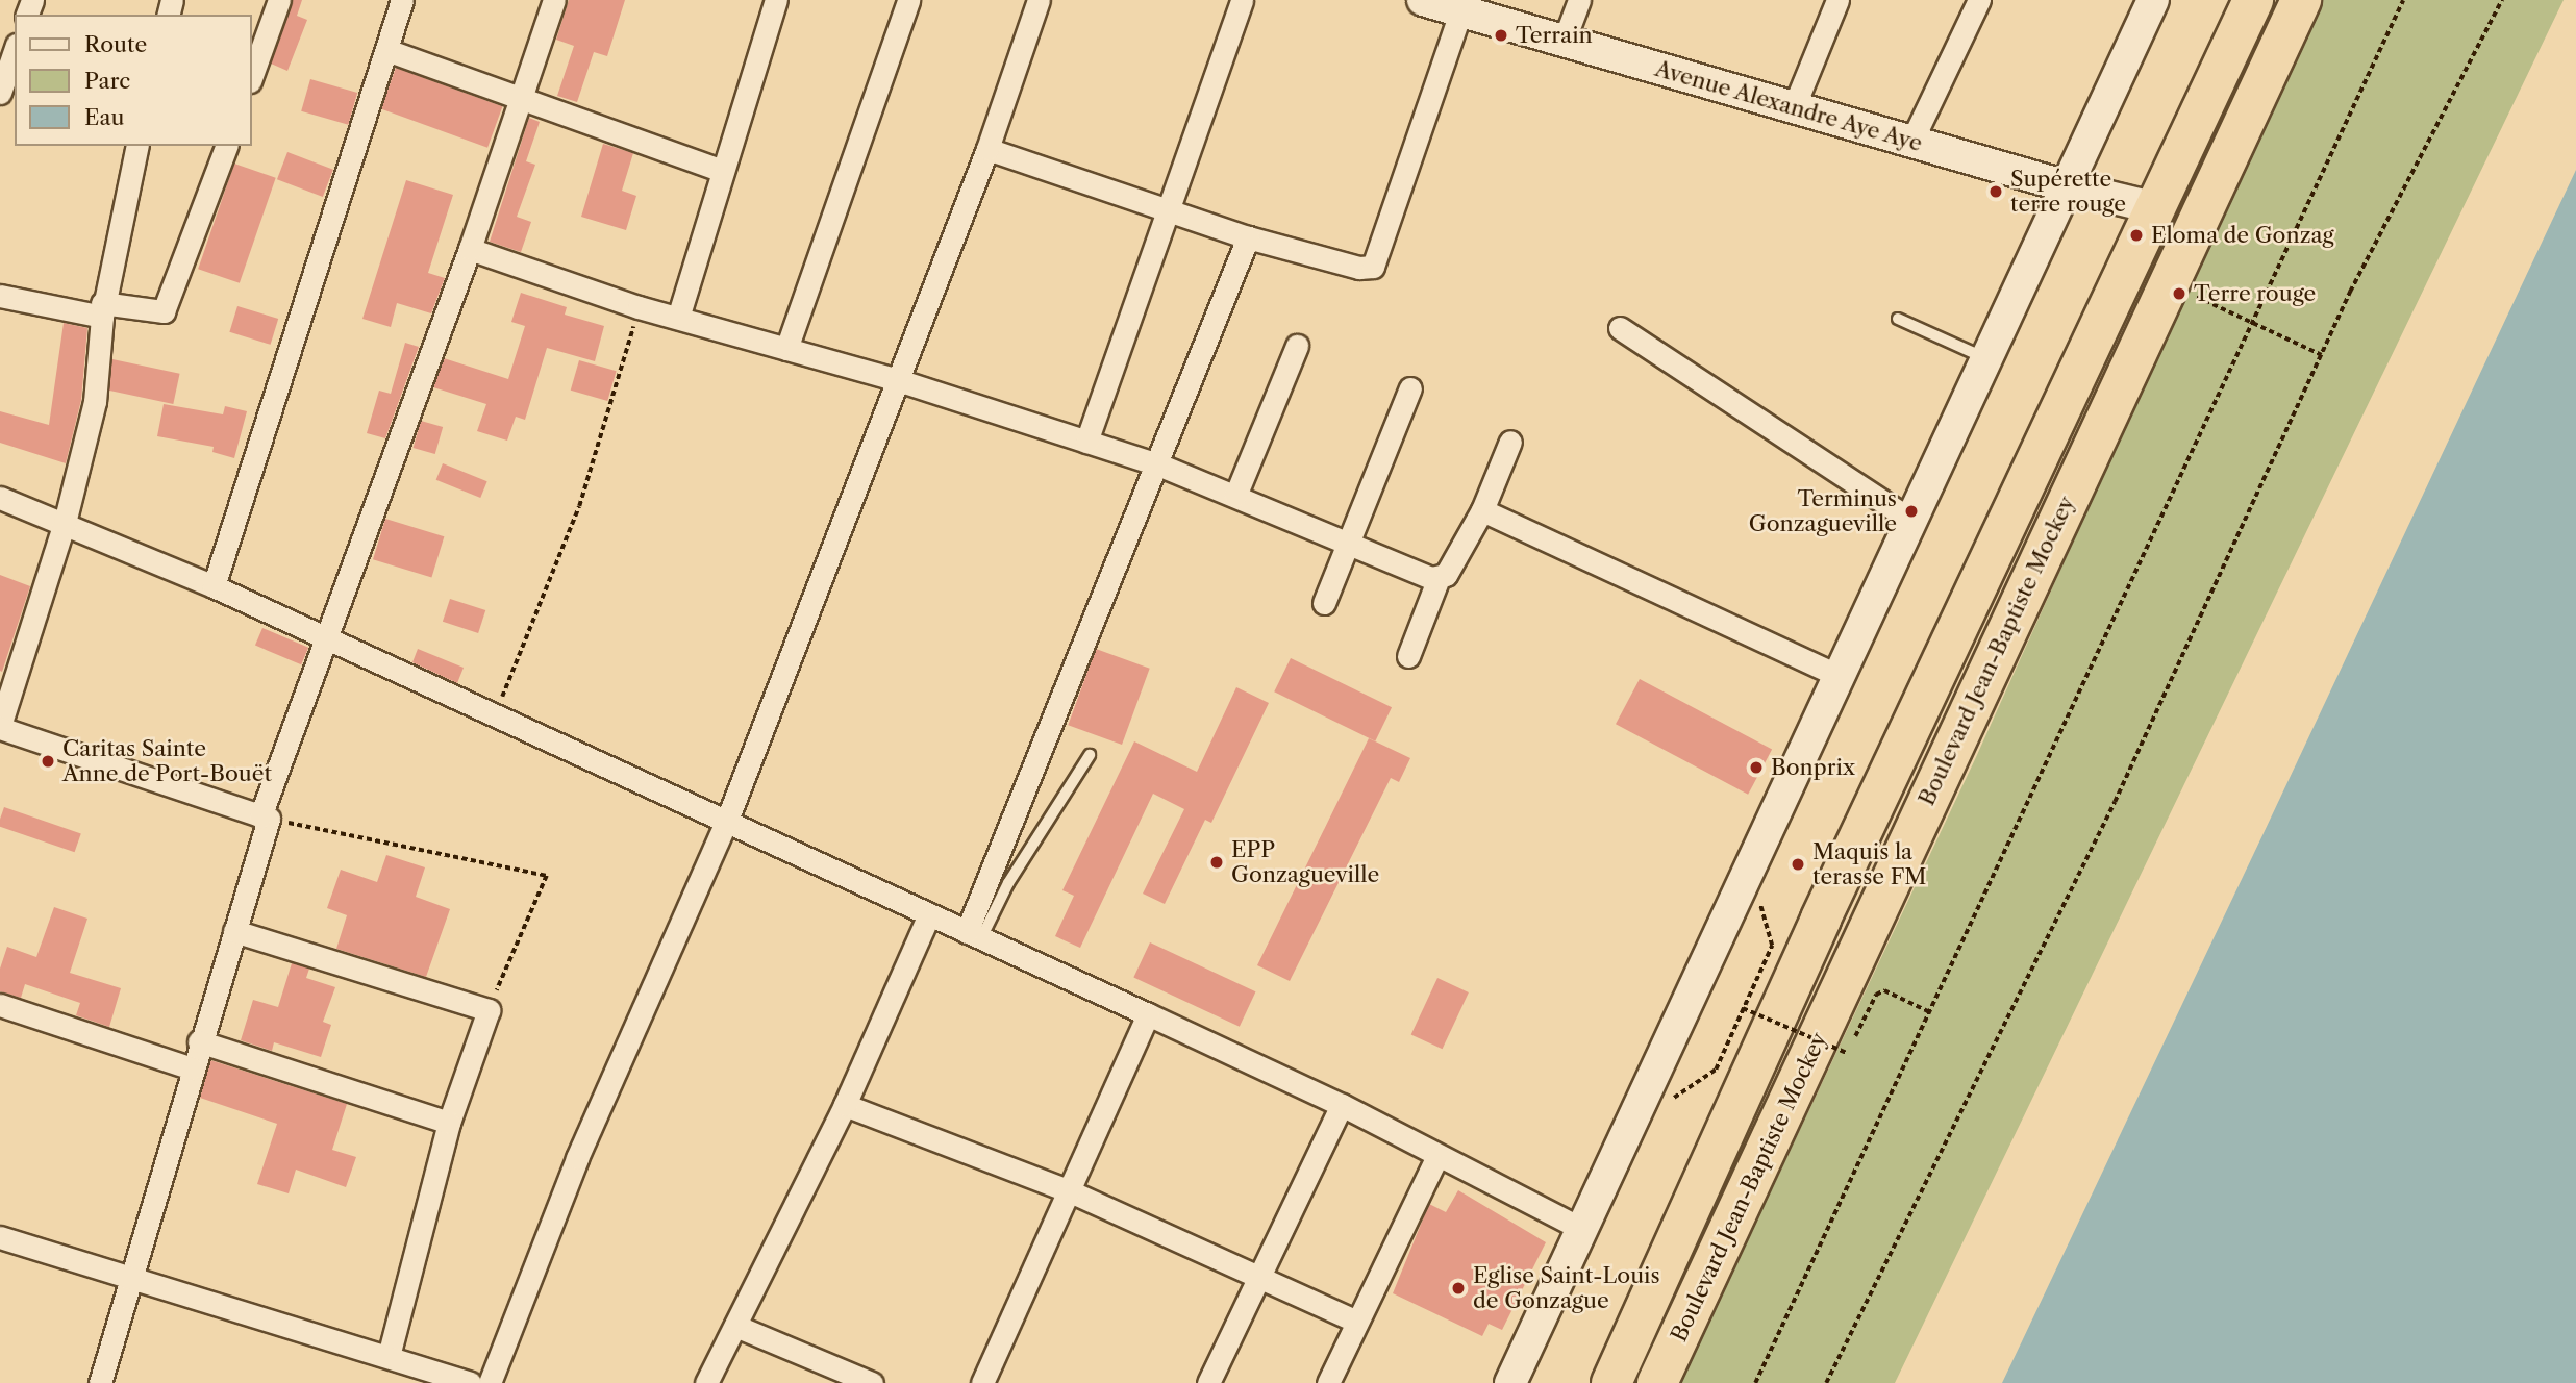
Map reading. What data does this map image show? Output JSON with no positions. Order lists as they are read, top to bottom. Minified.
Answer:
{"streets":{"highway":["Boulevard Jean-Baptiste Mockey"],"street":["Avenue Alexandre Aye Aye"]},"crossings":[["Avenue Alexandre Aye Aye","Boulevard Jean-Baptiste Mockey"]],"places":["Terrain","Supérette terre rouge","Eloma de Gonzag","Terre rouge","Terminus Gonzagueville","Caritas Sainte Anne de Port-Bouët","Bonprix","EPP Gonzagueville","Maquis la terasse FM","Eglise Saint-Louis de Gonzague"],"legend":["Route","Parc","Eau"]}
